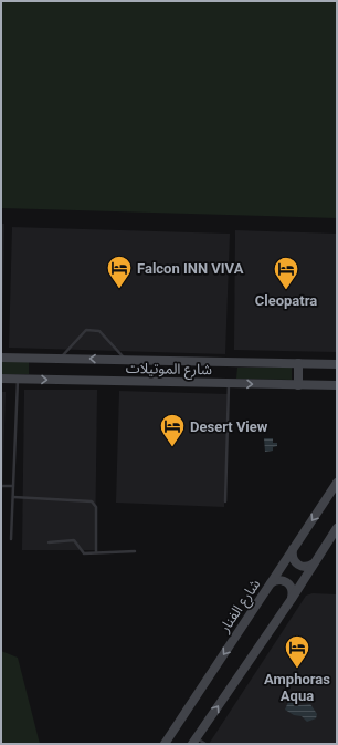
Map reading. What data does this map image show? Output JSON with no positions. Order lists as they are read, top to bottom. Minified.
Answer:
{"streets":{"street":["شارع الموتيلات","شارع الفنار"]},"places":{"hotel":["Falcon INN VIVA","Cleopatra","Desert View","Amphoras Aqua"]}}
